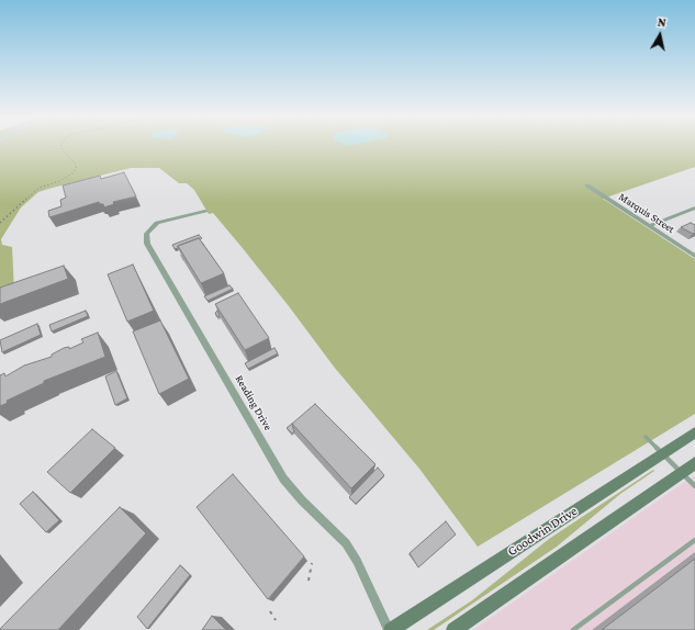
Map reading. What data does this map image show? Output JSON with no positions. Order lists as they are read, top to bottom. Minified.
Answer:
{"streets":{"street":["Marquis Street","Reading Drive","Goodwin Drive"]},"crossings":[["Reading Drive","Goodwin Drive"]],"north":"top"}
